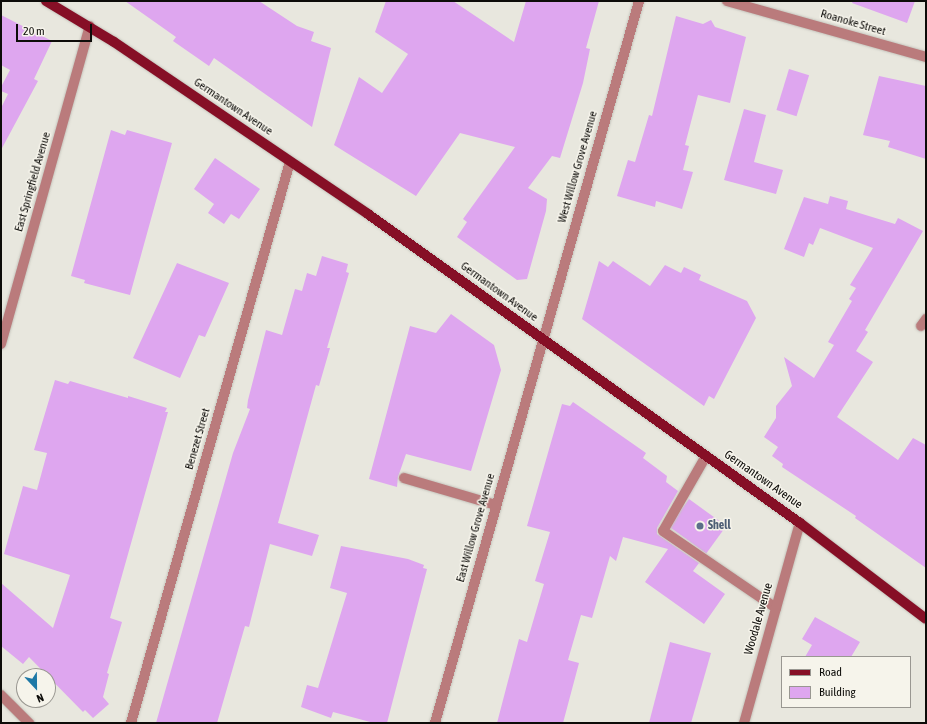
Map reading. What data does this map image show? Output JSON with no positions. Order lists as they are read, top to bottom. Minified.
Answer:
{"streets":{"main road":["Germantown Avenue"],"street":["Roanoke Street","West Willow Grove Avenue","East Springfield Avenue","Benezet Street","East Willow Grove Avenue","Woodale Avenue"]},"crossings":[["Germantown Avenue","West Willow Grove Avenue"],["Germantown Avenue","East Springfield Avenue"],["Germantown Avenue","Benezet Street"],["Germantown Avenue","East Willow Grove Avenue"],["Germantown Avenue","Woodale Avenue"],["West Willow Grove Avenue","East Willow Grove Avenue"]],"places":["Shell"],"legend":["Road","Building"],"scale_bar":"20 m","north":"bottom"}
